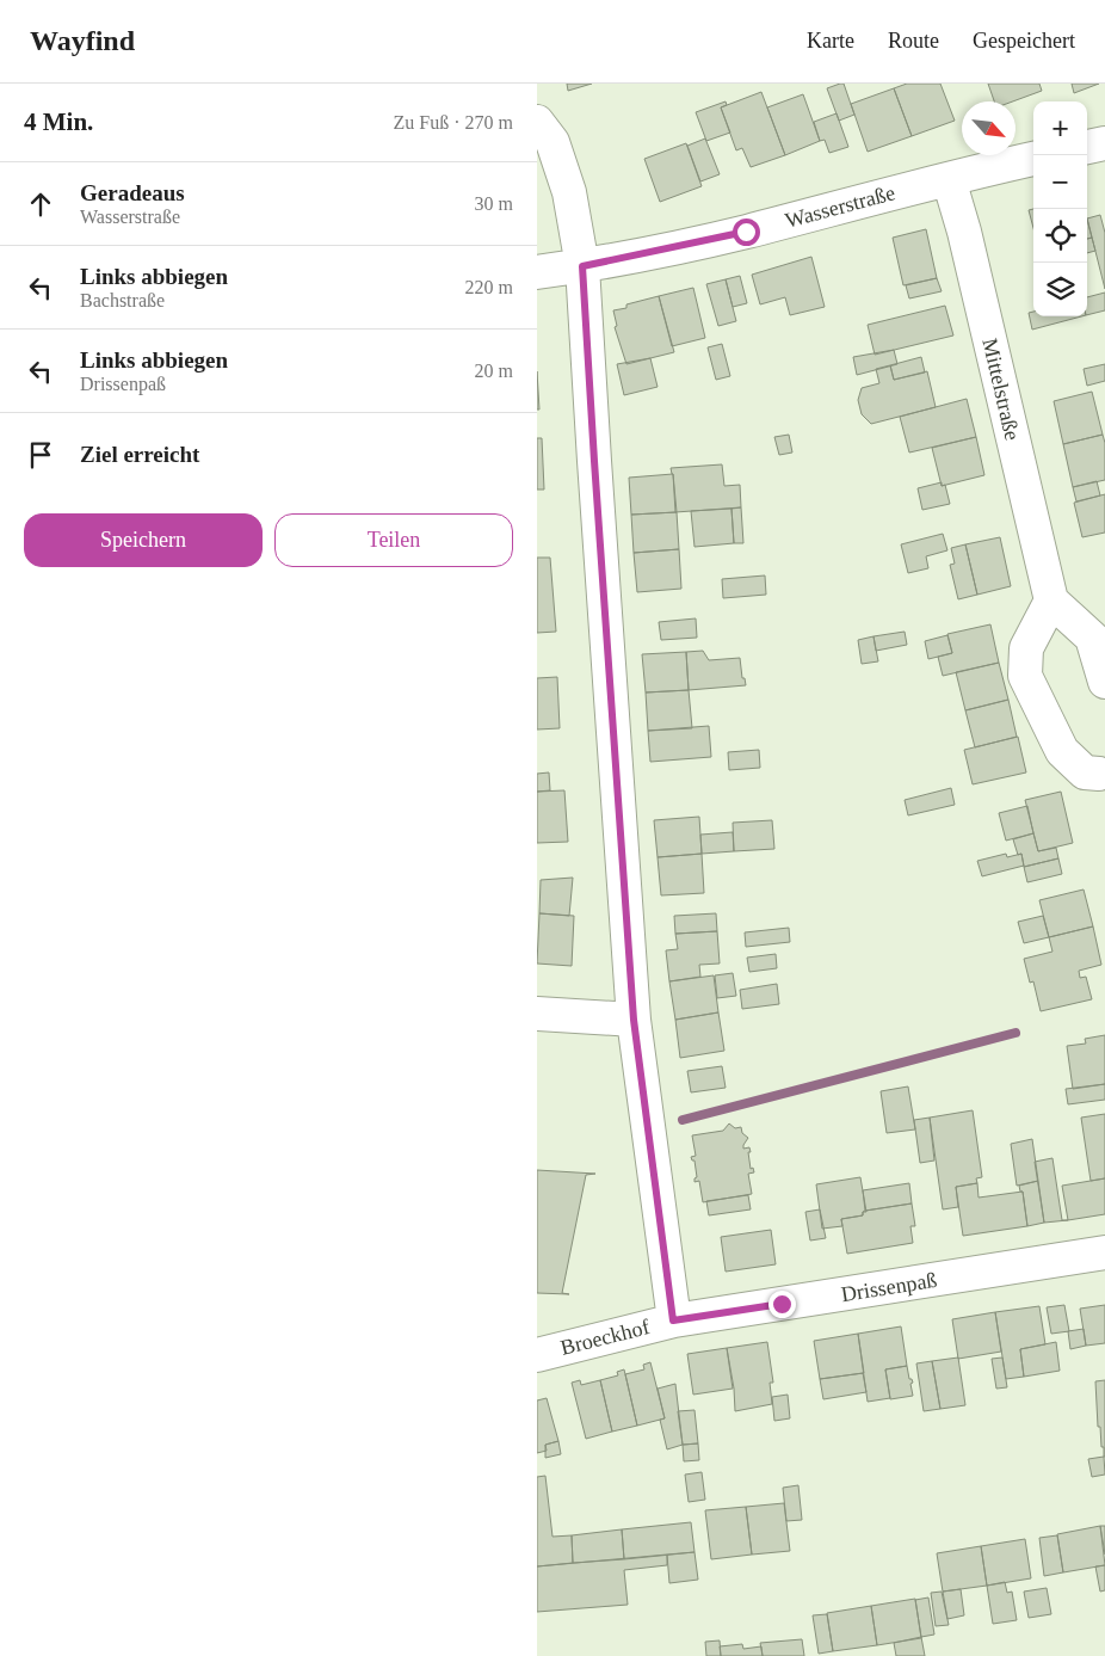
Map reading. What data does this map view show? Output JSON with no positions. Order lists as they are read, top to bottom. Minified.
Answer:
{"streets":{"street":["Wasserstraße","Mittelstraße","Drissenpaß","Broeckhof"]},"crossings":[["Wasserstraße","Mittelstraße"],["Drissenpaß","Broeckhof"]],"north":"bottom right","page":{"header":"Wayfind","nav":["Karte","Route","Gespeichert"],"heading":["4 Min.","Zu Fuß · 270 m"],"map_buttons":["+","−"],"list":[["Geradeaus","Wasserstraße","30 m"],["Links abbiegen","Bachstraße","220 m"],["Links abbiegen","Drissenpaß","20 m"],"Ziel erreicht"],"buttons":["Speichern","Teilen"]}}
